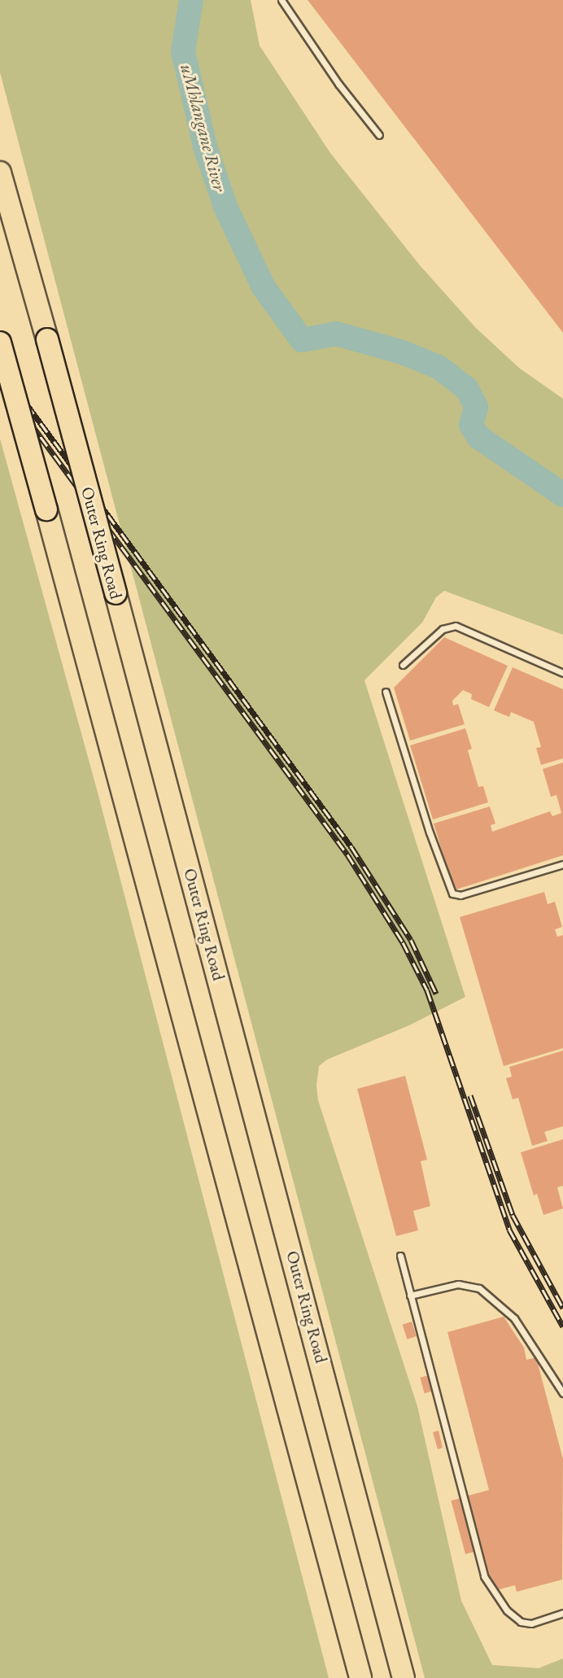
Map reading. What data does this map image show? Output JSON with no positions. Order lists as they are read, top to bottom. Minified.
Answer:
{"streets":{"highway":["Outer Ring Road"]},"water":["uMhlangane River"]}
